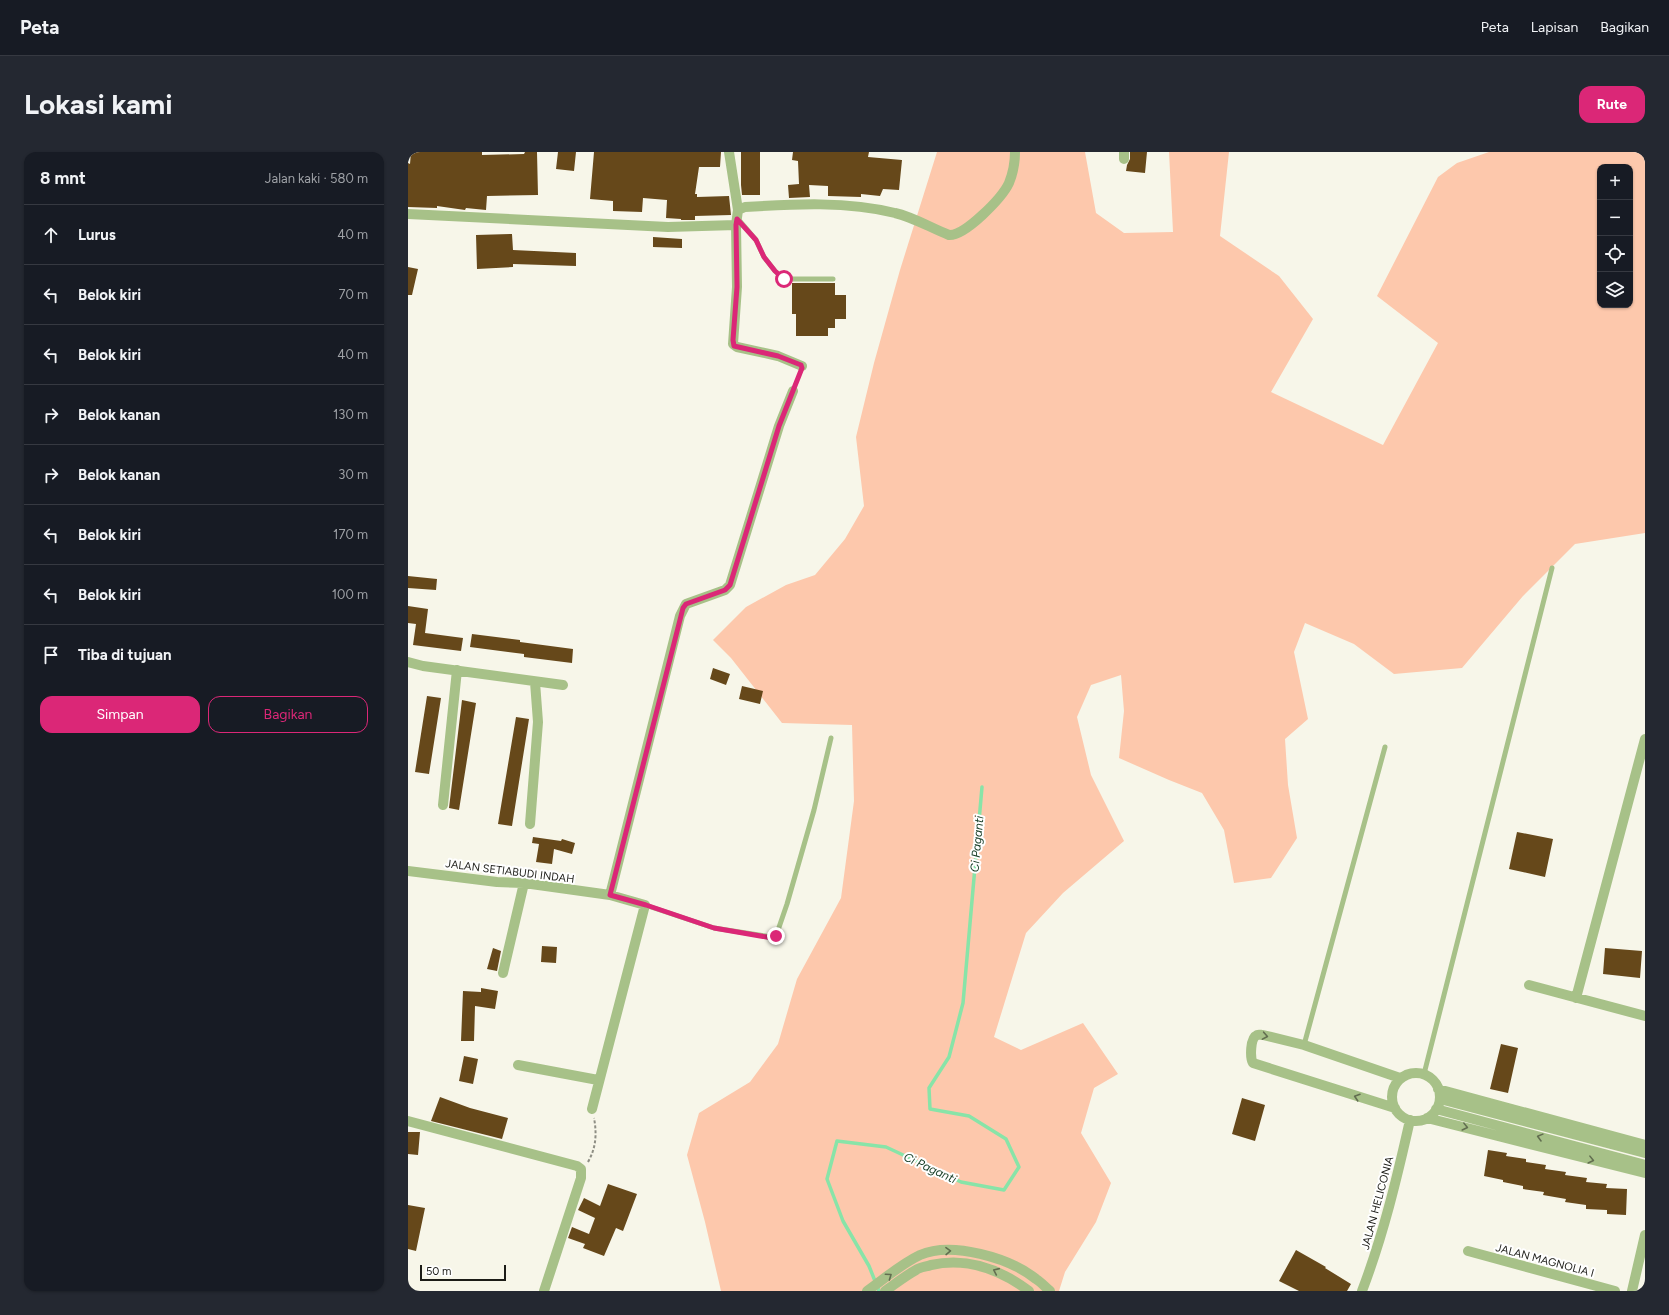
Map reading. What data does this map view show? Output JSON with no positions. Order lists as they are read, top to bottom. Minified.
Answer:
{"streets":{"street":["JALAN SETIABUDI INDAH","JALAN HELICONIA","JALAN MAGNOLIA I"]},"water":["Ci Paganti"],"scale_bar":"50 m","page":{"header":"Peta","nav":["Peta","Lapisan","Bagikan"],"buttons":["Rute",["Simpan","Bagikan"]],"title":"Lokasi kami","heading":["8 mnt","Jalan kaki · 580 m"],"map_buttons":["+","−"],"list":[["Lurus","40 m"],["Belok kiri","70 m"],["Belok kiri","40 m"],["Belok kanan","130 m"],["Belok kanan","30 m"],["Belok kiri","170 m"],["Belok kiri","100 m"],"Tiba di tujuan"],"scale":"50 m"}}
